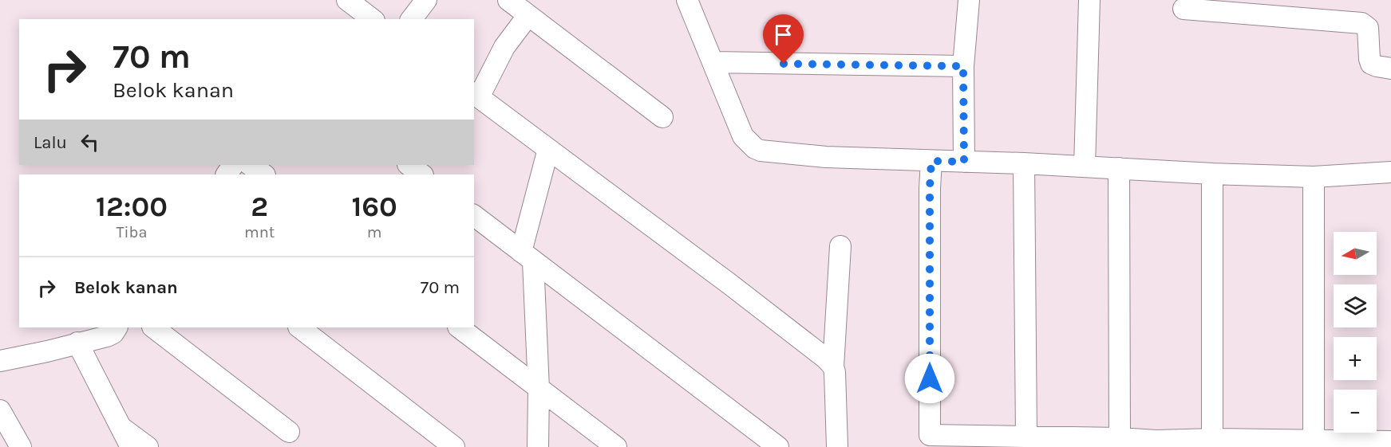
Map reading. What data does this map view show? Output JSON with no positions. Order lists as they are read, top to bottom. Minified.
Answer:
{"north":"left","page":{"turn":["70 m","Belok kanan"],"then":"Lalu","eta":["12:00","Tiba","2","mnt","160","m"],"map_buttons":["+","−"],"list":[{"name":"Belok kanan","value":"70 m"}]}}
